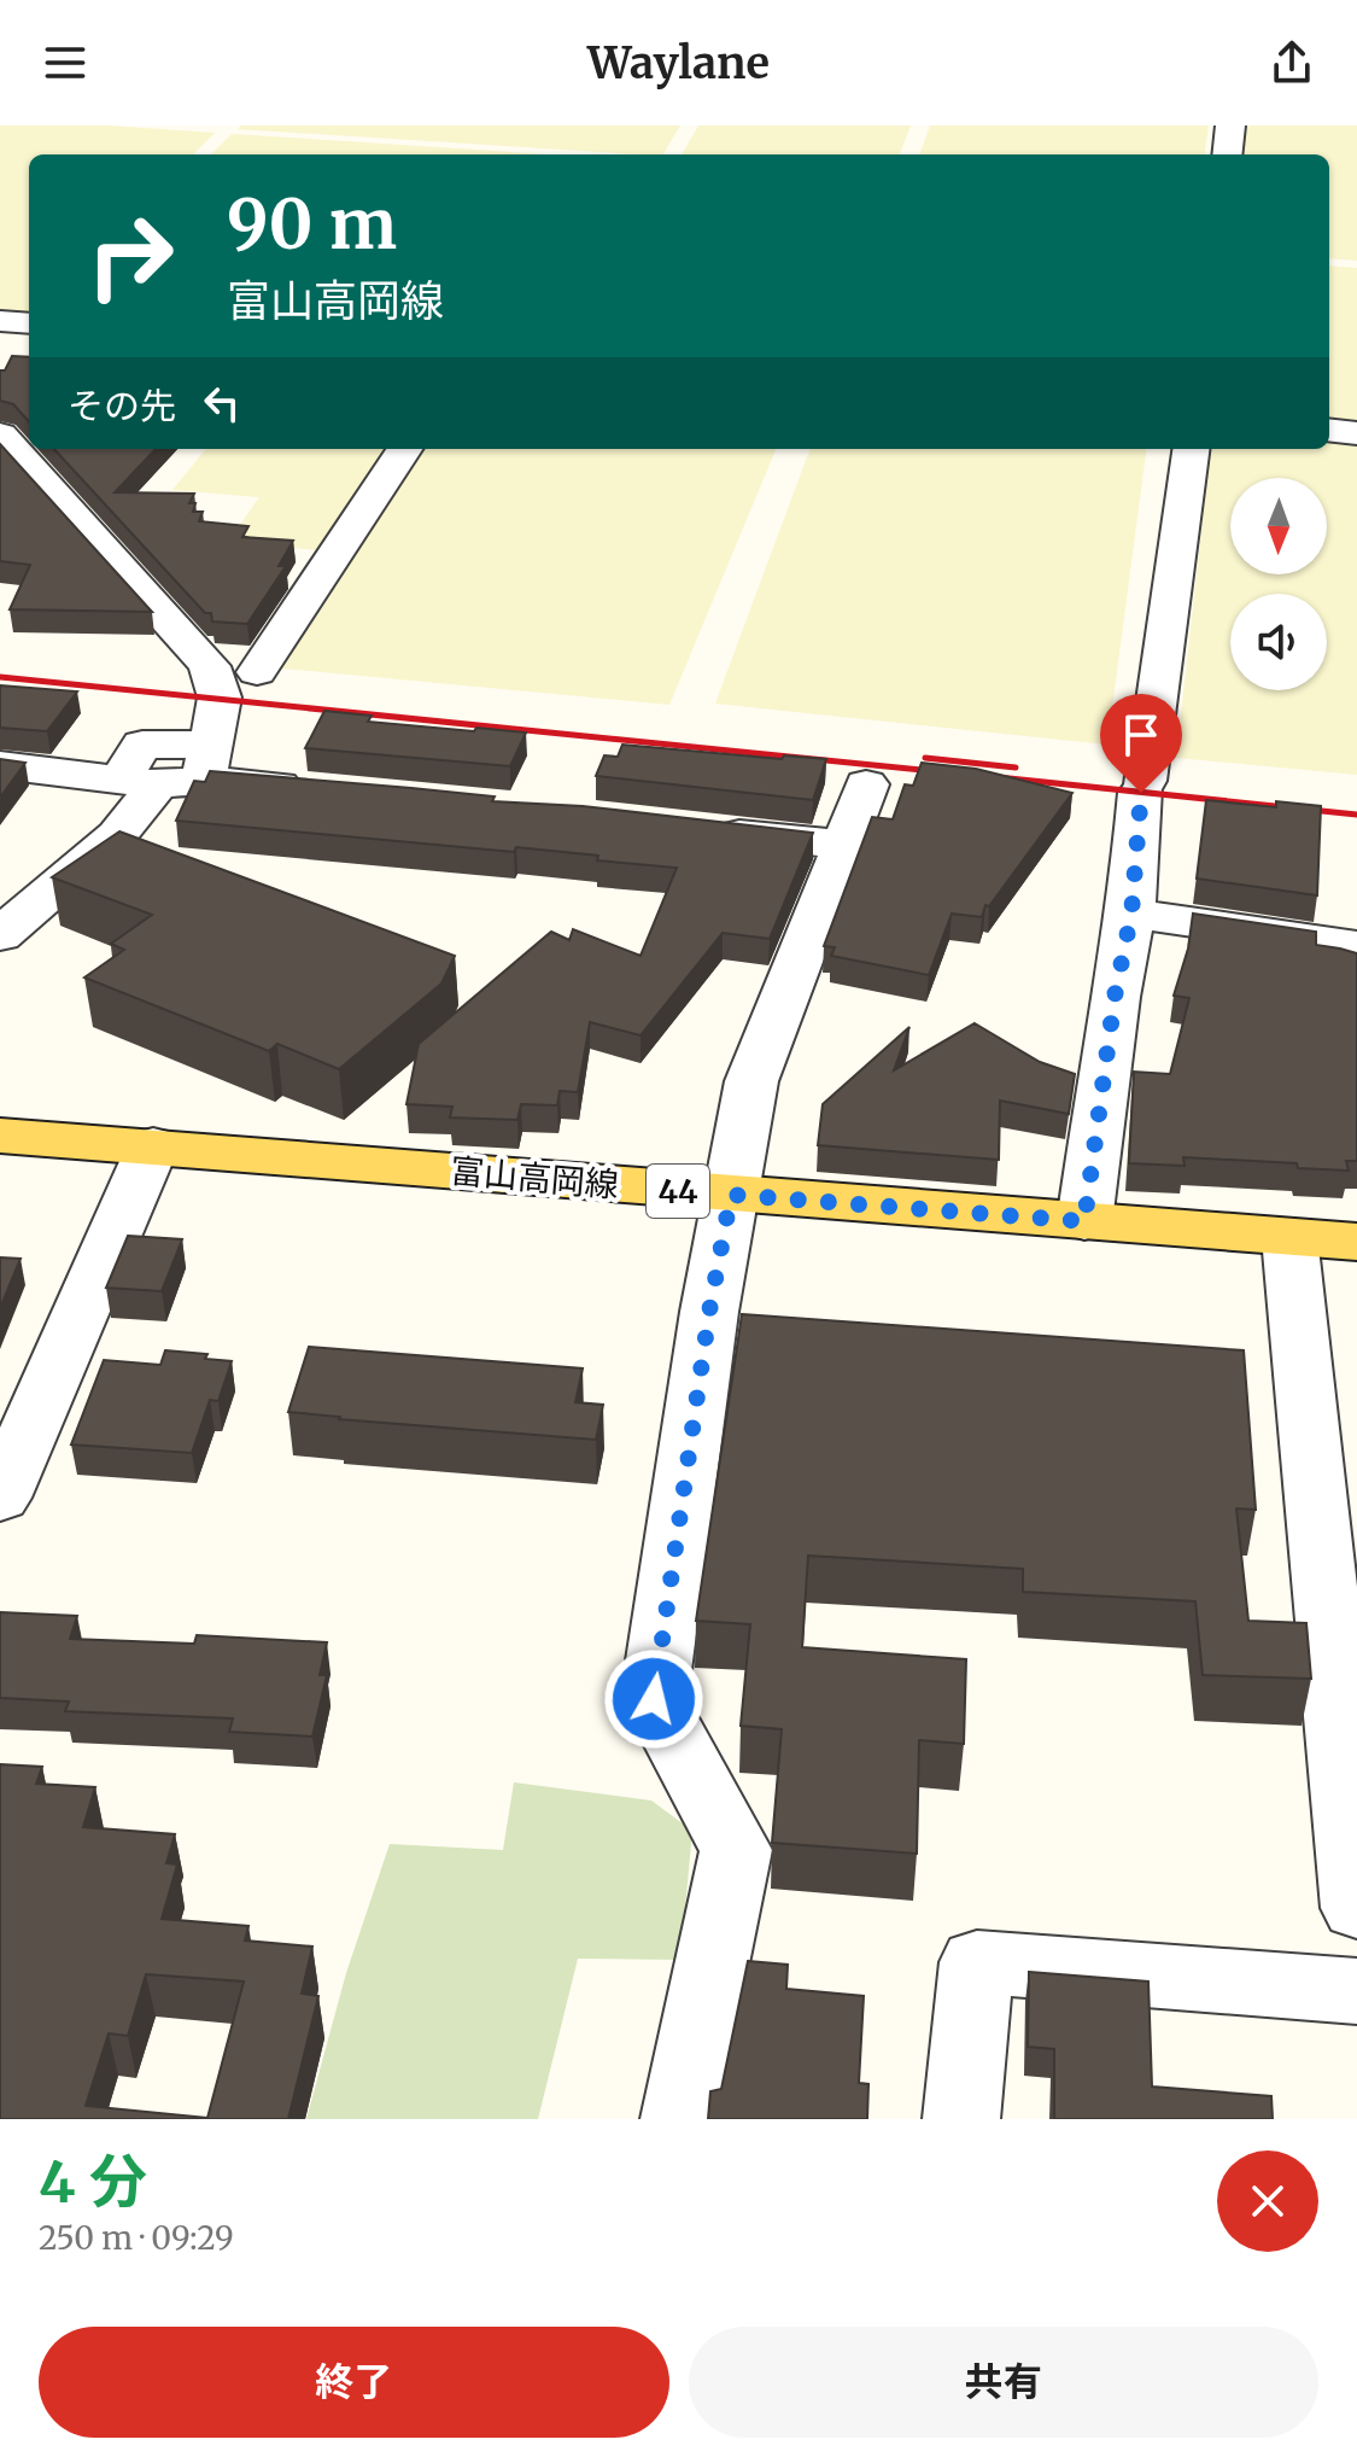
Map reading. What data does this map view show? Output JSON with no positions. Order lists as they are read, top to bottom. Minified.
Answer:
{"streets":{"main road":["富山高岡線","44"]},"north":"bottom","page":{"header":"Waylane","turn":["90 m","富山高岡線"],"then":"その先","heading":["4 分","250 m · 09:29"],"buttons":["終了","共有"]}}
